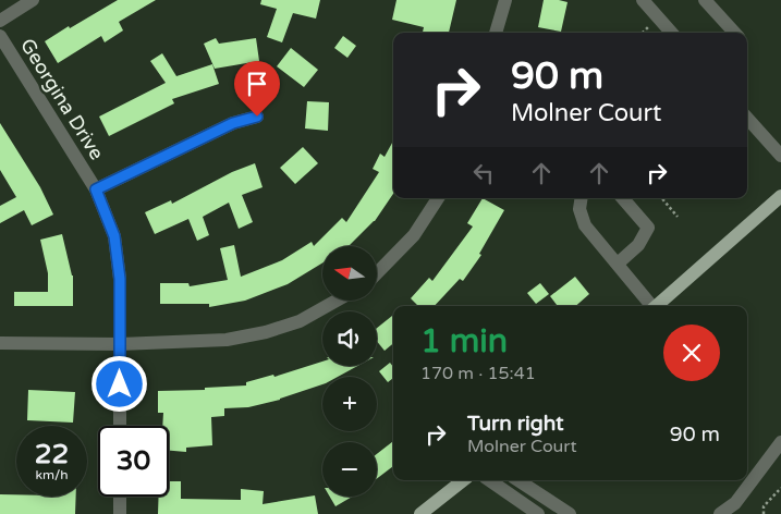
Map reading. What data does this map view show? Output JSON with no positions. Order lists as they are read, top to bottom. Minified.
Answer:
{"streets":{"street":["Georgina Drive"]},"north":"left","page":{"turn":["90 m","Molner Court"],"map_buttons":["+","−"],"heading":["1 min","170 m · 15:41"],"list":[{"name":"Turn right","note":"Molner Court","value":"90 m"}],"speed":"22 km/h","limit":"30"}}
